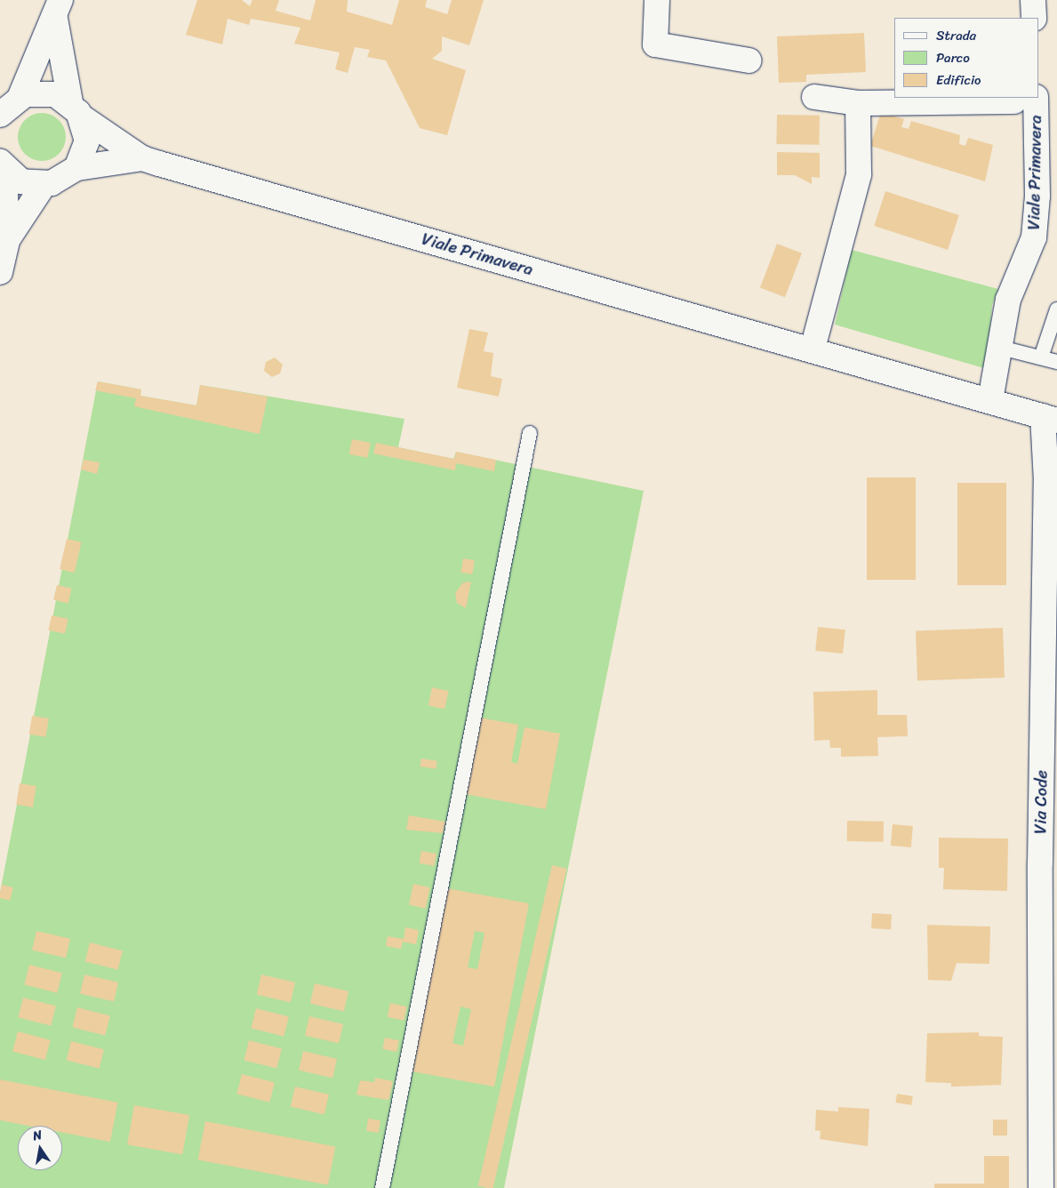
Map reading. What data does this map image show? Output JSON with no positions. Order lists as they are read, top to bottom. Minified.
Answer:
{"streets":{"street":["Viale Primavera","Via Code"]},"crossings":[["Viale Primavera","Via Code"]],"legend":["Strada","Parco","Edificio"],"north":"top"}
